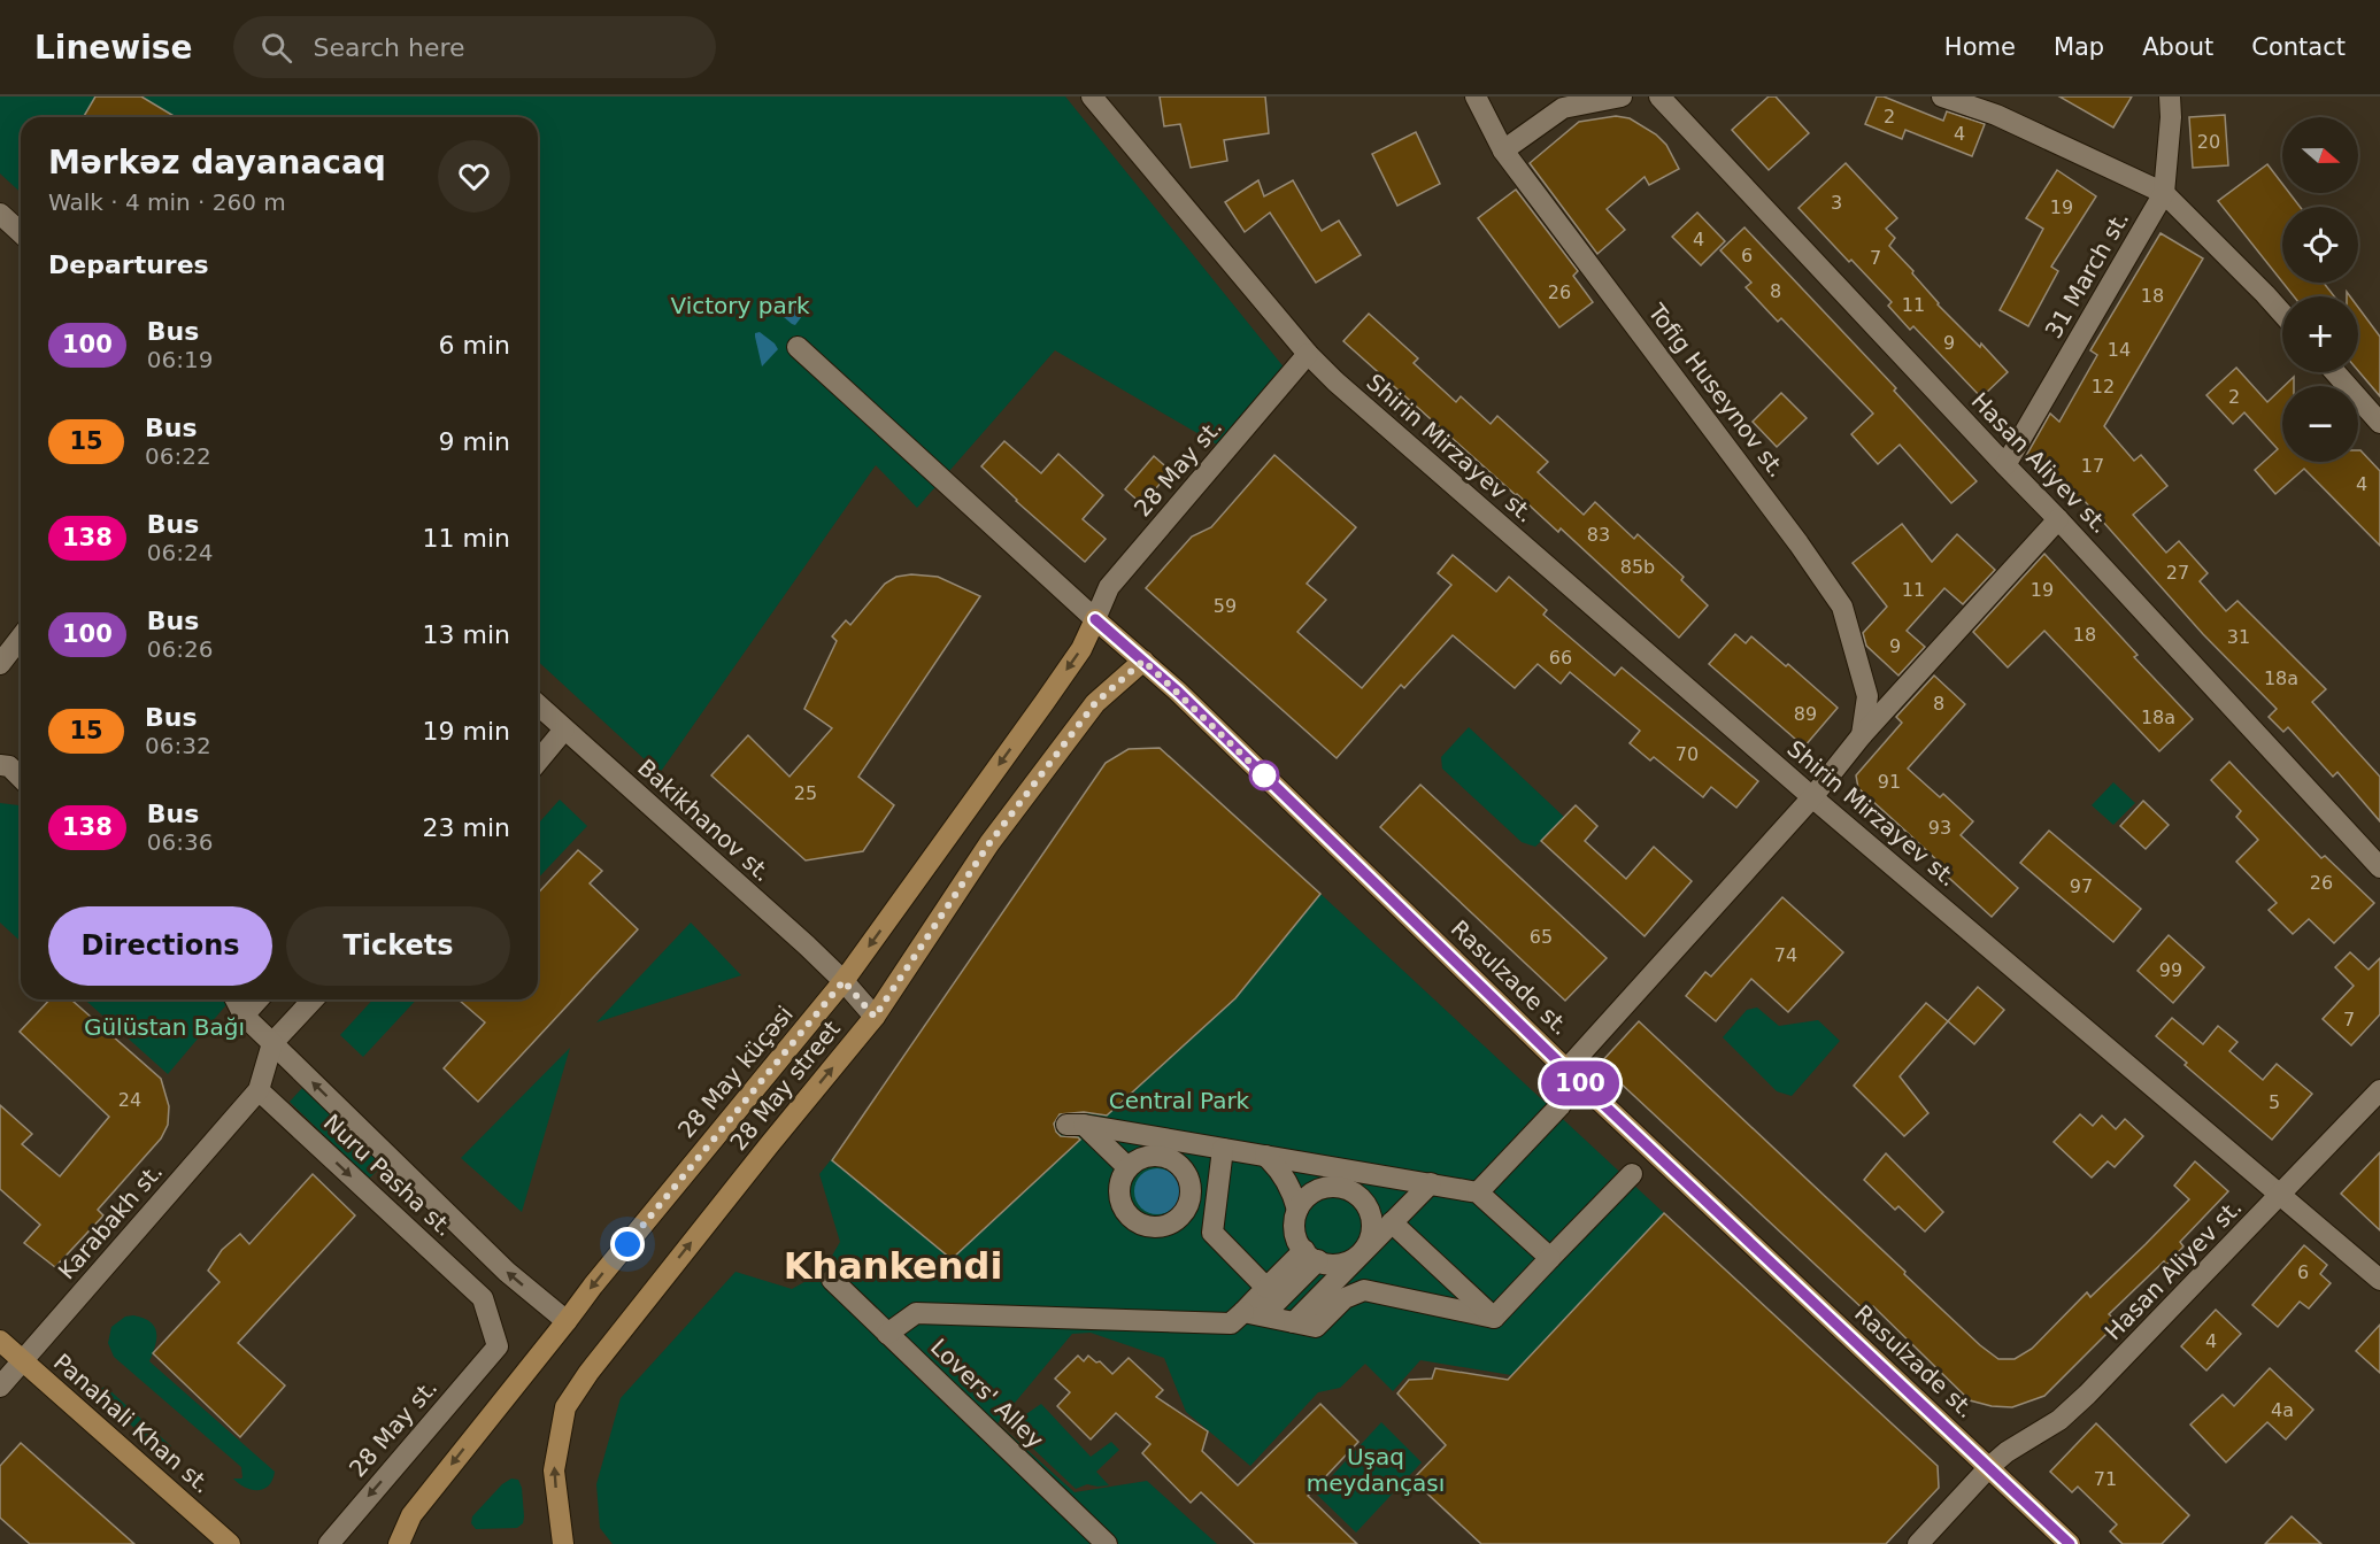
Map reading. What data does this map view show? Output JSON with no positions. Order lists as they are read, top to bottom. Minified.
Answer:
{"streets":{"main road":["Rasulzade st.","28 May küçəsi","28 May street","Panahali Khan st."],"street":["31 March st.","Tofig Huseynov st.","Shirin Mirzayev st.","Hasan Aliyev st.","28 May st.","Bakikhanov st.","Nuru Pasha st.","Karabakh st.","Lovers' Alley"]},"crossings":[["31 March st.","Hasan Aliyev st."],["Shirin Mirzayev st.","Hasan Aliyev st."],["Shirin Mirzayev st.","28 May st."],["Hasan Aliyev st.","Rasulzade st."],["28 May st.","Rasulzade st."],["28 May st.","28 May küçəsi"],["28 May st.","Nuru Pasha st."],["Bakikhanov st.","28 May küçəsi"],["Bakikhanov st.","28 May street"],["Rasulzade st.","28 May küçəsi"],["Rasulzade st.","28 May street"],["28 May küçəsi","Nuru Pasha st."],["Nuru Pasha st.","Karabakh st."],["Karabakh st.","Panahali Khan st."]],"one_way":["28 May st.","28 May küçəsi","28 May street"],"districts":["Khankendi"],"parks":["Victory park","Gülüstan Bağı","Central Park","Uşaq meydançası"],"lines":["bus line 100"],"house_numbers":["2","4","20","3","19","4","6","7","8","26","18","11","9","14","12","2","17","4","83","85b","27","11","19","59","18","31","9","66","18a","8","89","18a","70","91","25","93","26","97","65","74","99","7","24","5","6","4","4а","71"],"north":"right","page":{"header":"Linewise","search":"Search here","nav":["Home","Map","About","Contact"],"on_map":"100","map_buttons":["+","−"],"heading":[["Mərkəz dayanacaq","Walk · 4 min · 260 m"],"Departures"],"list":[{"mark":"100","name":"Bus","note":"06:19","value":"6 min"},{"mark":"15","name":"Bus","note":"06:22","value":"9 min"},{"mark":"138","name":"Bus","note":"06:24","value":"11 min"},{"mark":"100","name":"Bus","note":"06:26","value":"13 min"},{"mark":"15","name":"Bus","note":"06:32","value":"19 min"},{"mark":"138","name":"Bus","note":"06:36","value":"23 min"}],"buttons":["Directions","Tickets"]}}
